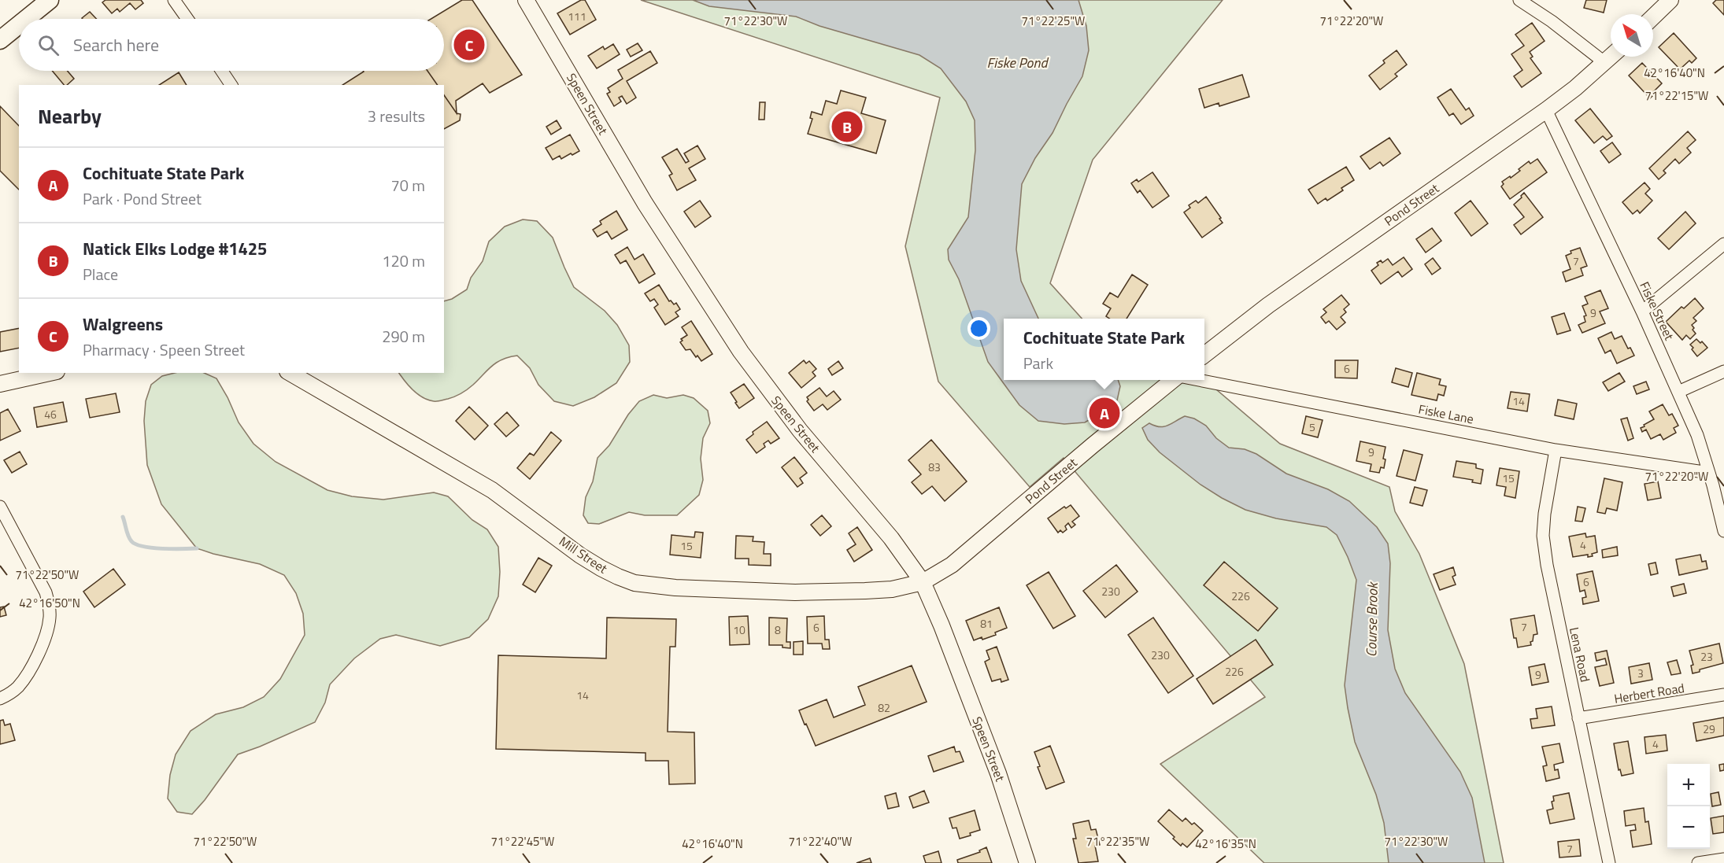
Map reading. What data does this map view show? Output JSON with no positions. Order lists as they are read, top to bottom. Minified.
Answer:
{"streets":{"street":["Speen Street","Pond Street","Fiske Street","Fiske Lane","Mill Street","Lena Road","Herbert Road"]},"crossings":[["Speen Street","Pond Street"],["Speen Street","Mill Street"],["Pond Street","Fiske Street"],["Pond Street","Mill Street"],["Fiske Street","Fiske Lane"],["Fiske Lane","Lena Road"],["Lena Road","Herbert Road"]],"water":["Fiske Pond","Course Brook"],"house_numbers":["111","7","9","6","14","46","5","9","83","15","4","15","6","230","226","81","7","6","10","8","230","23","226","3","9","14","82","29","4","7"],"north":"top left","page":{"search":"Search here","pins":["C","B","A"],"heading":["Nearby","3 results"],"list":[{"mark":"A","name":"Cochituate State Park","note":"Park · Pond Street","value":"70 m"},{"mark":"B","name":"Natick Elks Lodge #1425","note":"Place","value":"120 m"},{"mark":"C","name":"Walgreens","note":"Pharmacy · Speen Street","value":"290 m"}],"popup":["Cochituate State Park","Park"],"map_buttons":["+","−"]},"coordinates":["71°22'20\"W","71°22'30\"W","71°22'25\"W","42°16'40\"N","71°22'15\"W","71°22'50\"W","42°16'50\"N","71°22'45\"W","71°22'40\"W","71°22'35\"W","42°16'35\"N"]}
